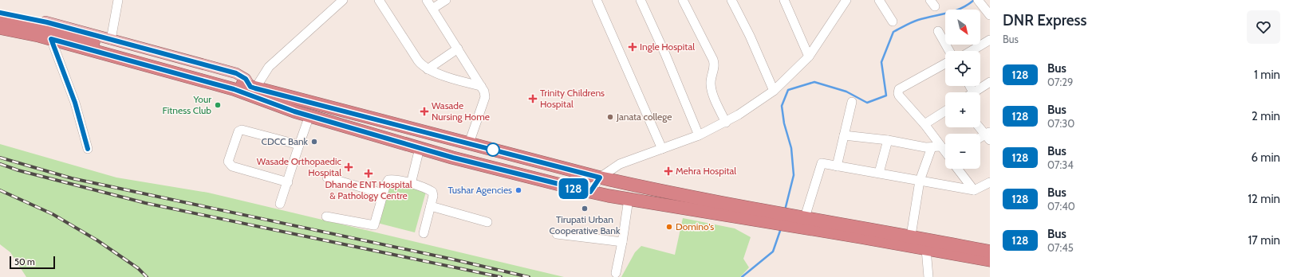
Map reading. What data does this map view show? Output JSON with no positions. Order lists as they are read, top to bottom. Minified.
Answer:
{"places":{"health":["Ingle Hospital","Trinity Childrens Hospital","Wasade Nursing Home","Wasade Orthopaedic Hospital","Mehra Hospital","Dhande ENT Hospital & Pathology Centre"],"other":["Your Fitness Club","Janata college","CDCC Bank","Tushar Agencies","Tirupati Urban Cooperative Bank","Domino's"]},"lines":["bus line 128"],"scale_bar":"50 m","north":"bottom right","page":{"on_map":"128","heading":["DNR Express","Bus"],"map_buttons":["+","−"],"list":[{"mark":"128","name":"Bus","note":"07:29","value":"1 min"},{"mark":"128","name":"Bus","note":"07:30","value":"2 min"},{"mark":"128","name":"Bus","note":"07:34","value":"6 min"},{"mark":"128","name":"Bus","note":"07:40","value":"12 min"},{"mark":"128","name":"Bus","note":"07:45","value":"17 min"}],"scale":"50 m"}}
